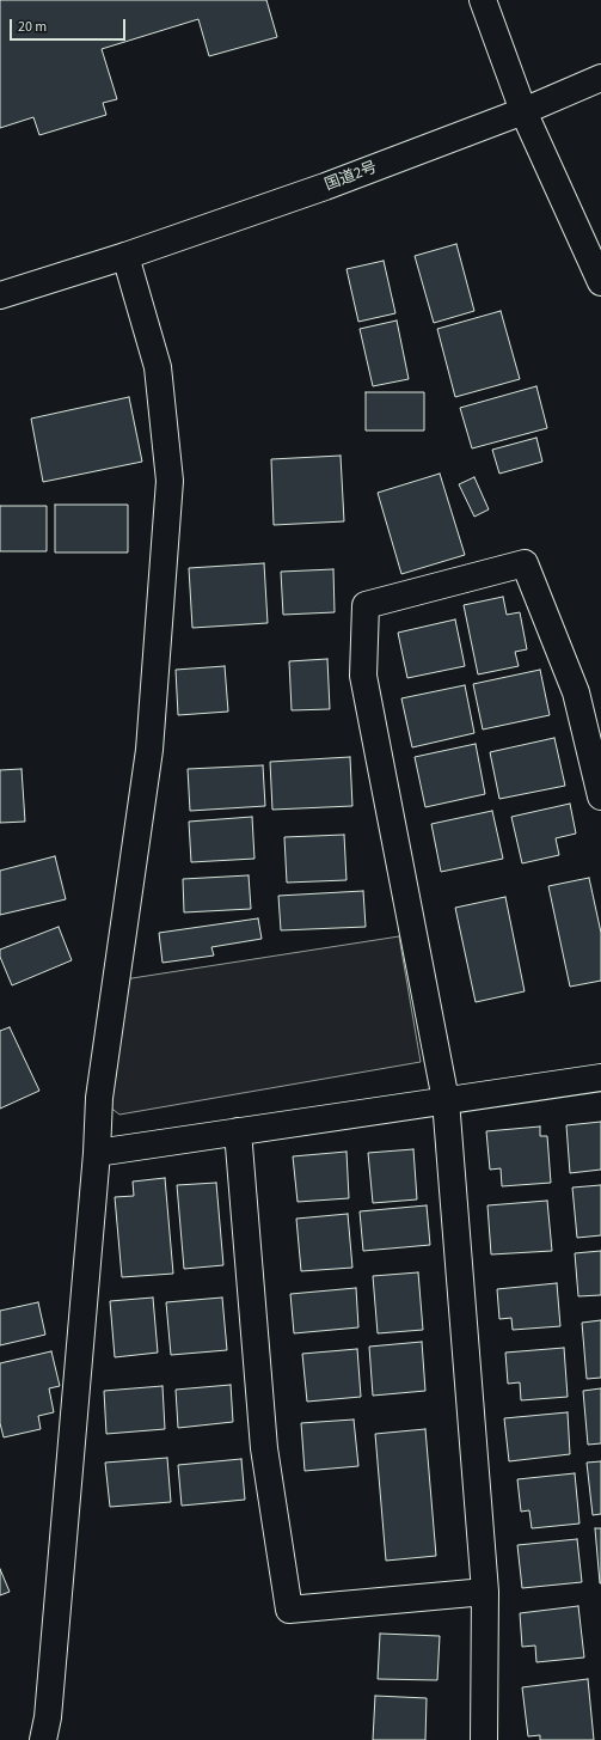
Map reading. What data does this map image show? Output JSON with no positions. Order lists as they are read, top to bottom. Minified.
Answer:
{"streets":{"main road":["国道2号"]},"scale_bar":"20 m"}
